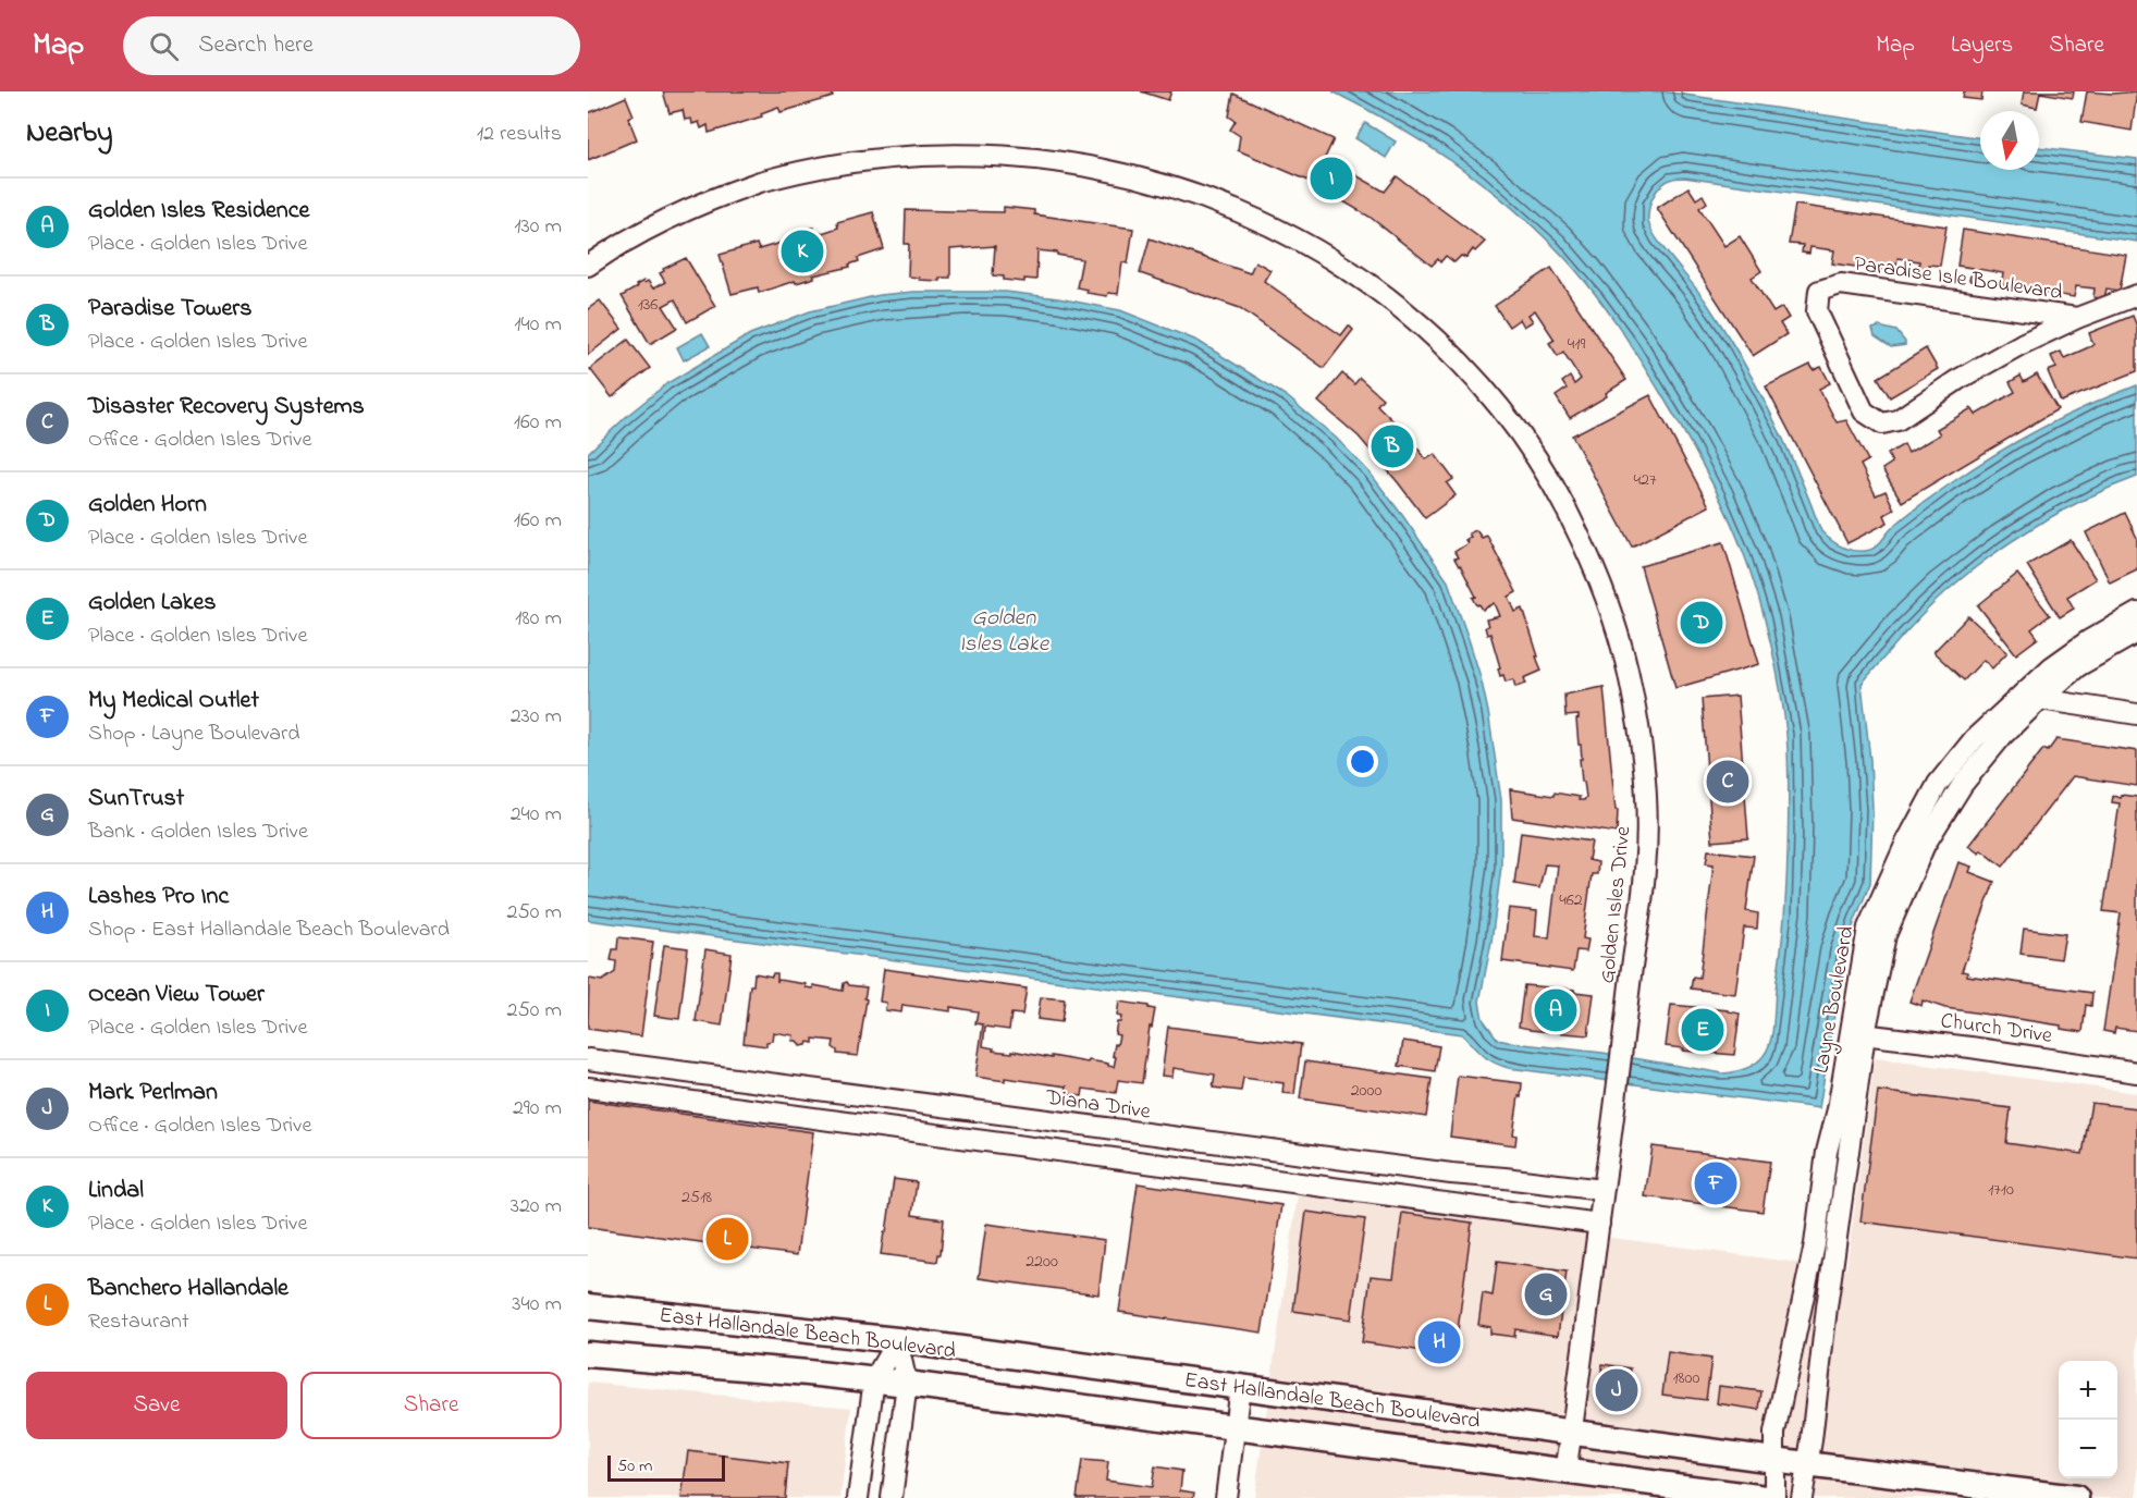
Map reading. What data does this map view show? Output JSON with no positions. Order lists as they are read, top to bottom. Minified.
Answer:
{"streets":{"main road":["East Hallandale Beach Boulevard"],"street":["Paradise Isle Boulevard","Golden Isles Drive","Layne Boulevard","Church Drive","Diana Drive"]},"crossings":[["Golden Isles Drive","Diana Drive"],["Golden Isles Drive","East Hallandale Beach Boulevard"],["Layne Boulevard","Church Drive"],["Layne Boulevard","East Hallandale Beach Boulevard"]],"water":["Golden Isles Lake"],"house_numbers":["136","419","427","462","2000","1710","2518","2200","1800"],"scale_bar":"50 m","north":"bottom","page":{"header":"Map","search":"Search here","nav":["Map","Layers","Share"],"heading":["Nearby","12 results"],"pins":["I","K","B","D","C","A","E","F","L","G","H","J"],"list":[{"mark":"A","name":"Golden Isles Residence","note":"Place · Golden Isles Drive","value":"130 m"},{"mark":"B","name":"Paradise Towers","note":"Place · Golden Isles Drive","value":"140 m"},{"mark":"C","name":"Disaster Recovery Systems","note":"Office · Golden Isles Drive","value":"160 m"},{"mark":"D","name":"Golden Horn","note":"Place · Golden Isles Drive","value":"160 m"},{"mark":"E","name":"Golden Lakes","note":"Place · Golden Isles Drive","value":"180 m"},{"mark":"F","name":"My Medical Outlet","note":"Shop · Layne Boulevard","value":"230 m"},{"mark":"G","name":"SunTrust","note":"Bank · Golden Isles Drive","value":"240 m"},{"mark":"H","name":"Lashes Pro Inc","note":"Shop · East Hallandale Beach Boulevard","value":"250 m"},{"mark":"I","name":"Ocean View Tower","note":"Place · Golden Isles Drive","value":"250 m"},{"mark":"J","name":"Mark Perlman","note":"Office · Golden Isles Drive","value":"290 m"},{"mark":"K","name":"Lindal","note":"Place · Golden Isles Drive","value":"320 m"},{"mark":"L","name":"Banchero Hallandale","note":"Restaurant","value":"340 m"}],"buttons":["Save","Share"],"map_buttons":["+","−"],"scale":"50 m"}}
